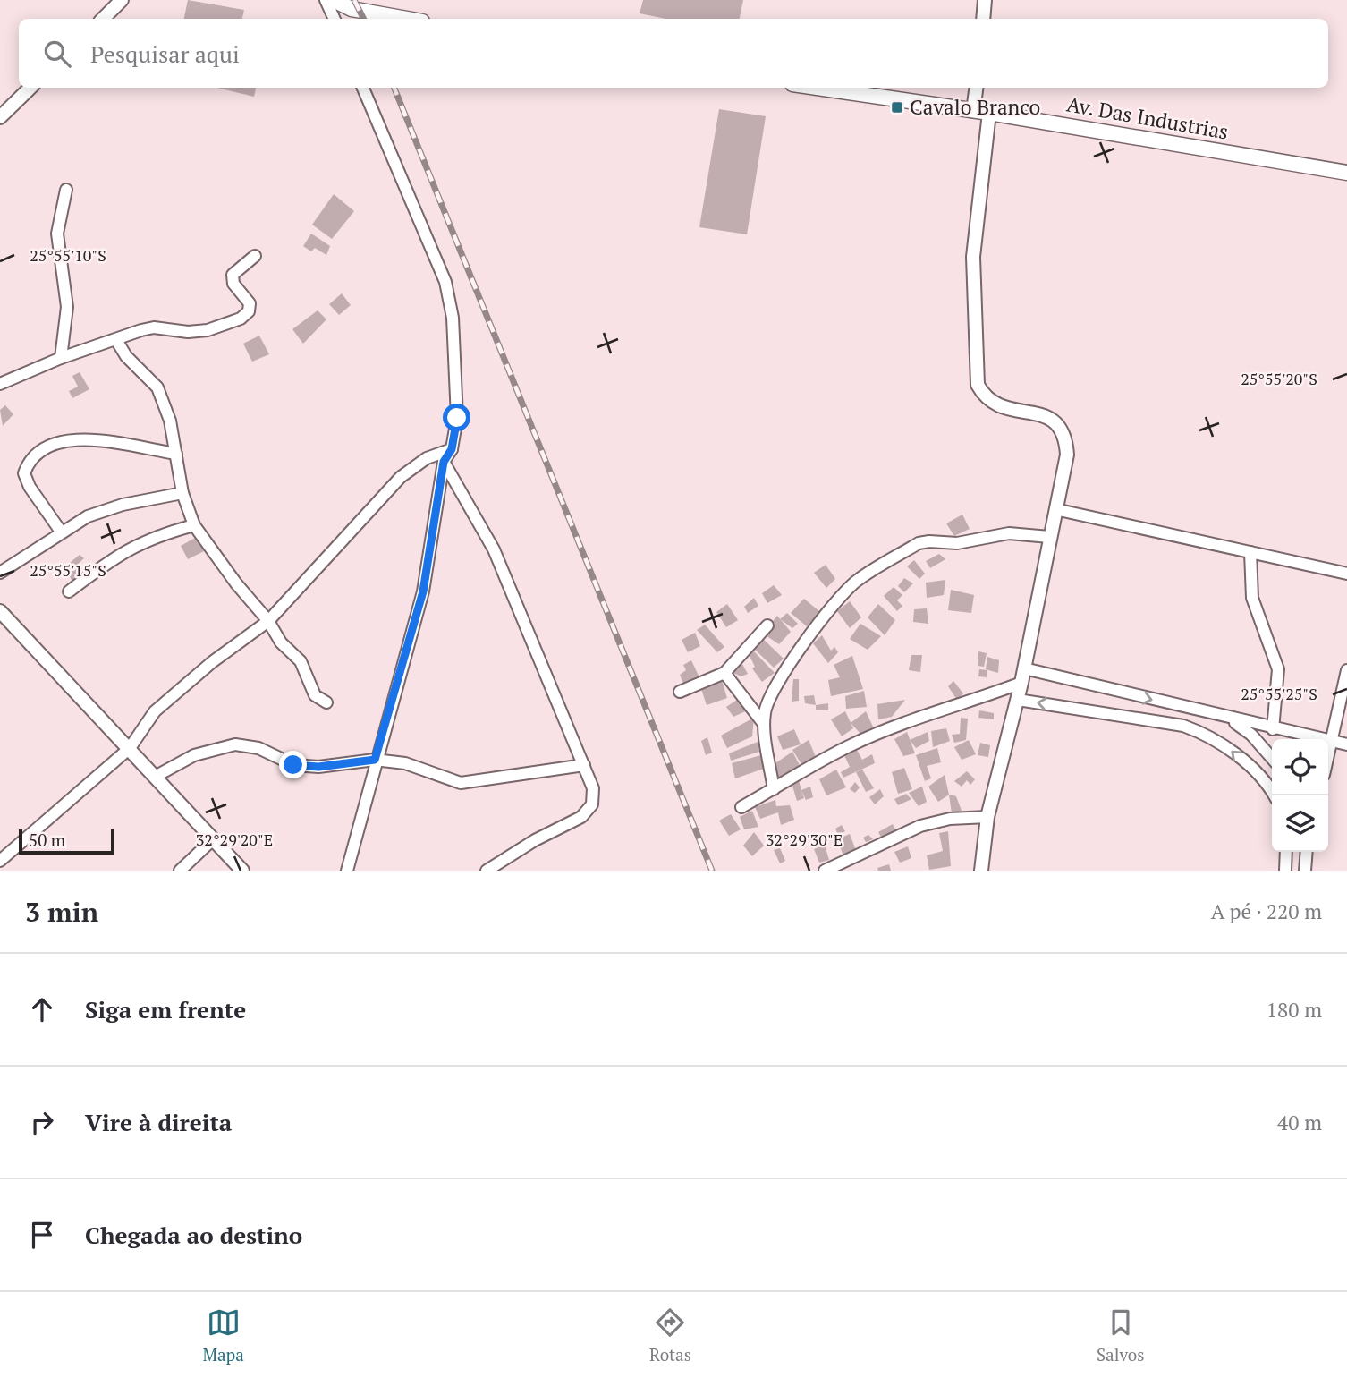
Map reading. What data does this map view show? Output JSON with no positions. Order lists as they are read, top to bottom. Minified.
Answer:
{"streets":{"main road":["Av. Das Industrias"]},"places":{"transit":["Cavalo Branco"]},"scale_bar":"50 m","page":{"search":"Pesquisar aqui","scale":"50 m","heading":["3 min","A pé · 220 m"],"list":[["Siga em frente","180 m"],["Vire à direita","40 m"],"Chegada ao destino"],"nav":["Mapa","Rotas","Salvos"]},"coordinates":["25°55'10\"S","25°55'20\"S","25°55'15\"S","25°55'25\"S","32°29'20\"E","32°29'30\"E"]}
